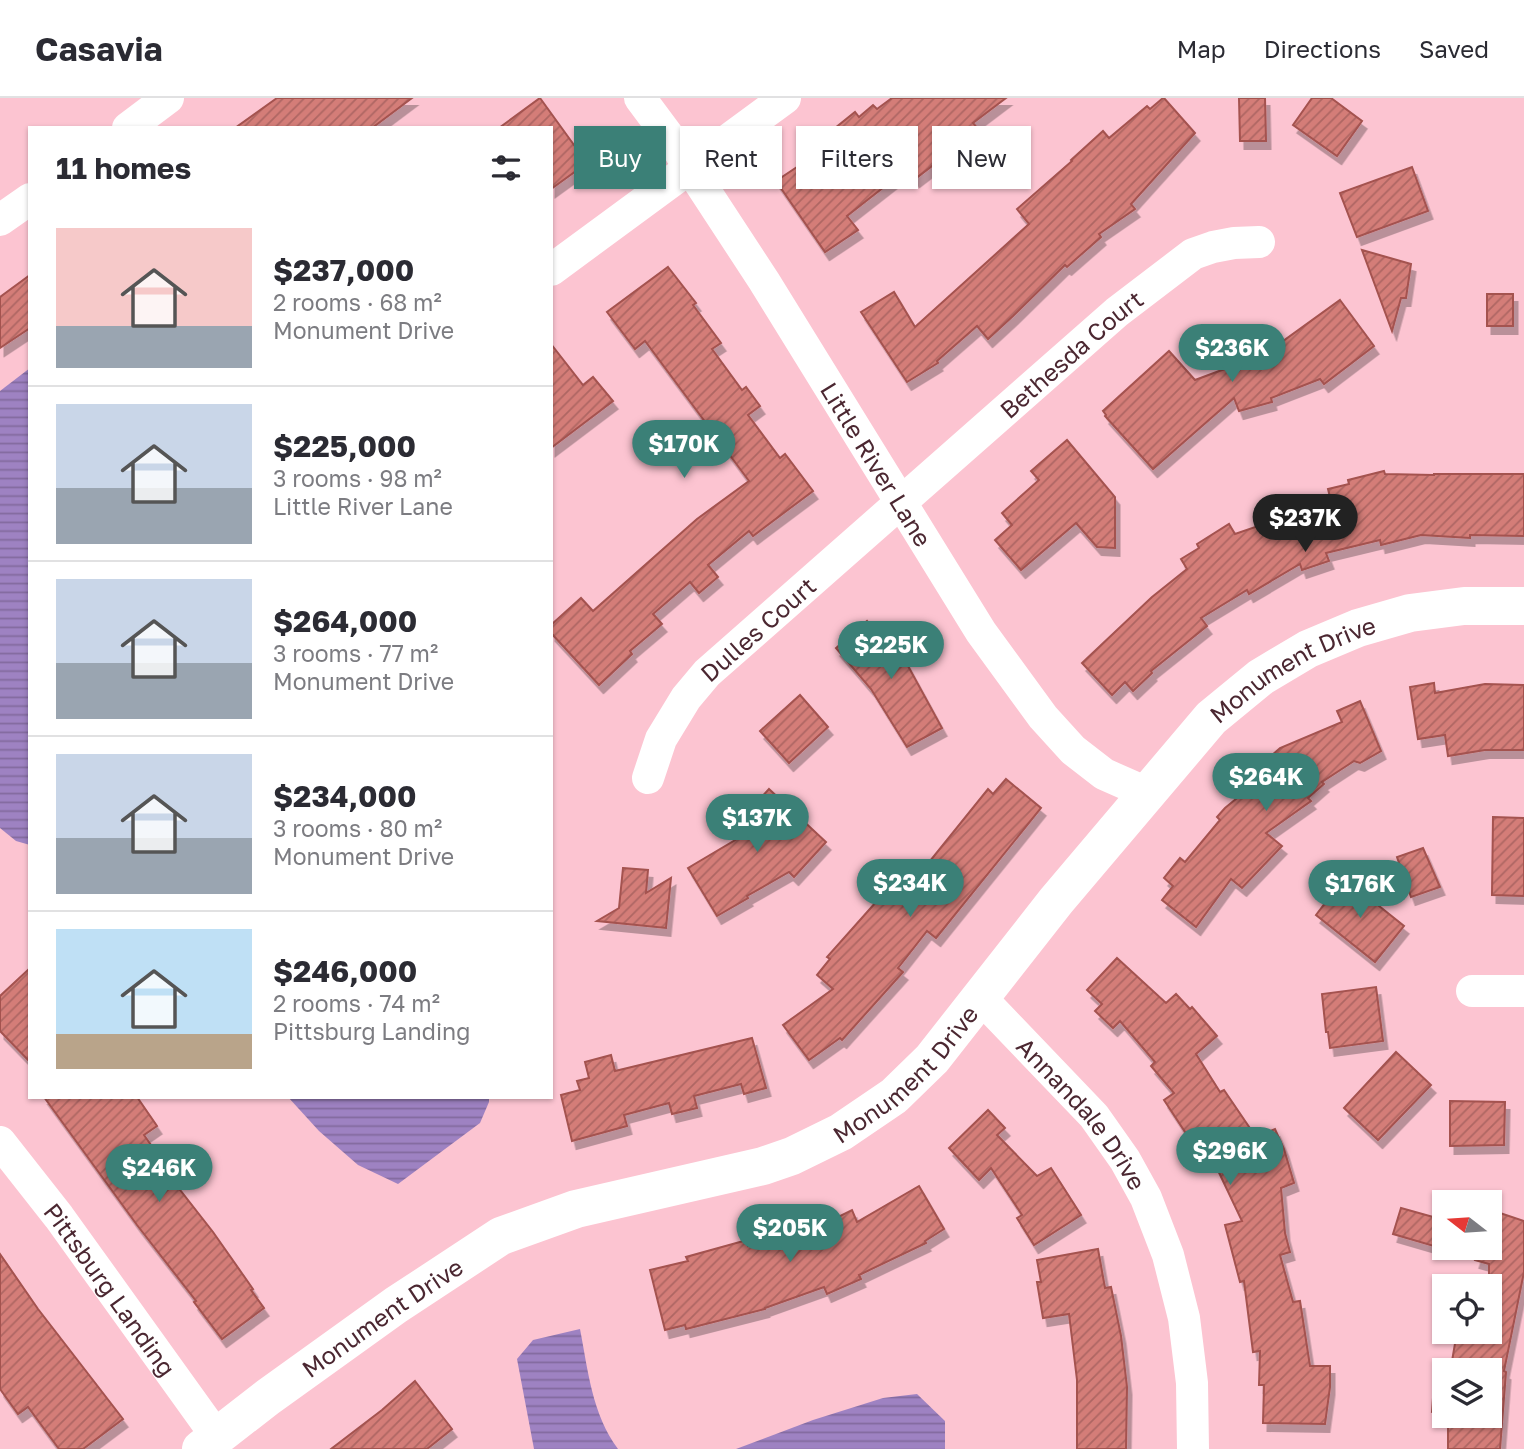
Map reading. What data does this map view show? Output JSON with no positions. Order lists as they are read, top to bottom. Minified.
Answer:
{"streets":{"street":["Bethesda Court","Little River Lane","Dulles Court","Monument Drive","Annandale Drive","Pittsburg Landing"]},"crossings":[["Bethesda Court","Little River Lane"],["Bethesda Court","Dulles Court"],["Little River Lane","Dulles Court"],["Little River Lane","Monument Drive"],["Monument Drive","Annandale Drive"],["Monument Drive","Pittsburg Landing"]],"north":"left","page":{"header":"Casavia","nav":["Map","Directions","Saved"],"chip":["Buy","Rent","Filters","New"],"heading":"11 homes","list":[{"name":"$237,000","note":"2 rooms · 68 m² · Monument Drive"},{"name":"$225,000","note":"3 rooms · 98 m² · Little River Lane"},{"name":"$264,000","note":"3 rooms · 77 m² · Monument Drive"},{"name":"$234,000","note":"3 rooms · 80 m² · Monument Drive"},{"name":"$246,000","note":"2 rooms · 74 m² · Pittsburg Landing"}],"price":["$236K","$170K","$237K","$225K","$264K","$137K","$234K","$176K","$296K","$246K","$205K"]}}
